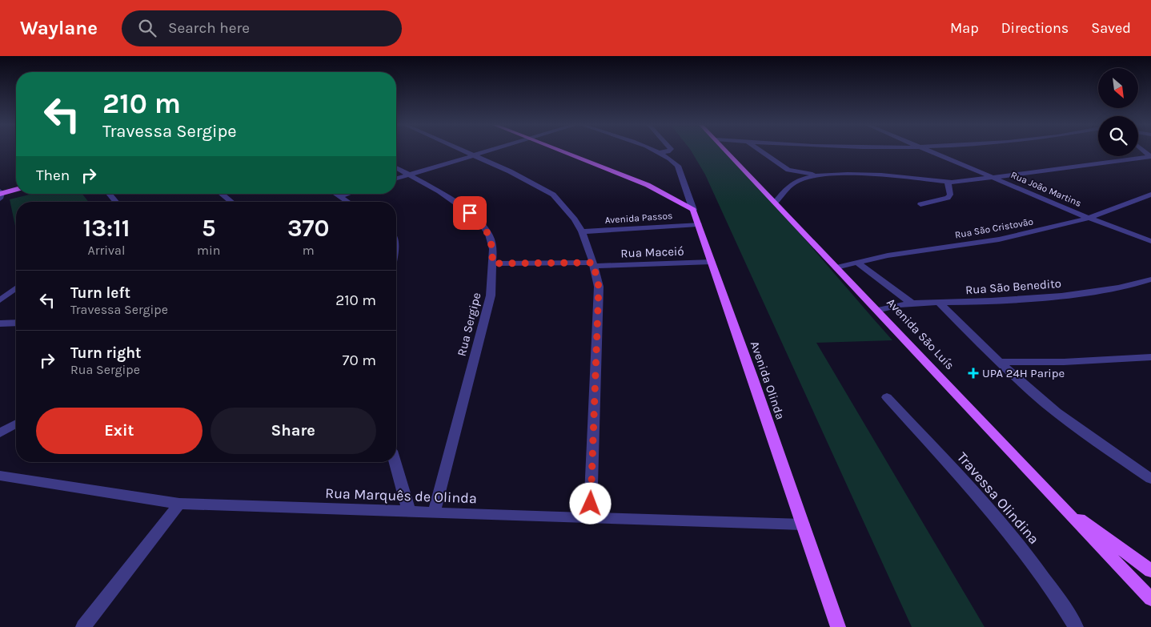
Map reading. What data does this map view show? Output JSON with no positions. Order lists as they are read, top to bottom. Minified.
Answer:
{"streets":{"main road":["Avenida São Luís","Avenida Olinda"],"street":["Rua João Martins","Avenida Passos","Rua São Cristovão","Rua Maceió","Rua São Benedito","Rua Sergipe","Rua Marquês de Olinda","Travessa Olindina"]},"crossings":[["Rua João Martins","Rua São Cristovão"],["Avenida Passos","Avenida Olinda"],["Rua São Cristovão","Avenida São Luís"],["Rua Maceió","Rua Sergipe"],["Rua Maceió","Avenida Olinda"],["Rua São Benedito","Avenida São Luís"],["Rua Sergipe","Rua Marquês de Olinda"],["Avenida Olinda","Rua Marquês de Olinda"]],"places":{"health":["UPA 24H Paripe"]},"north":"bottom right","page":{"header":"Waylane","search":"Search here","nav":["Map","Directions","Saved"],"turn":["210 m","Travessa Sergipe"],"then":"Then","eta":["13:11","Arrival","5","min","370","m"],"list":[{"name":"Turn left","note":"Travessa Sergipe","value":"210 m"},{"name":"Turn right","note":"Rua Sergipe","value":"70 m"}],"buttons":["Exit","Share"]}}
